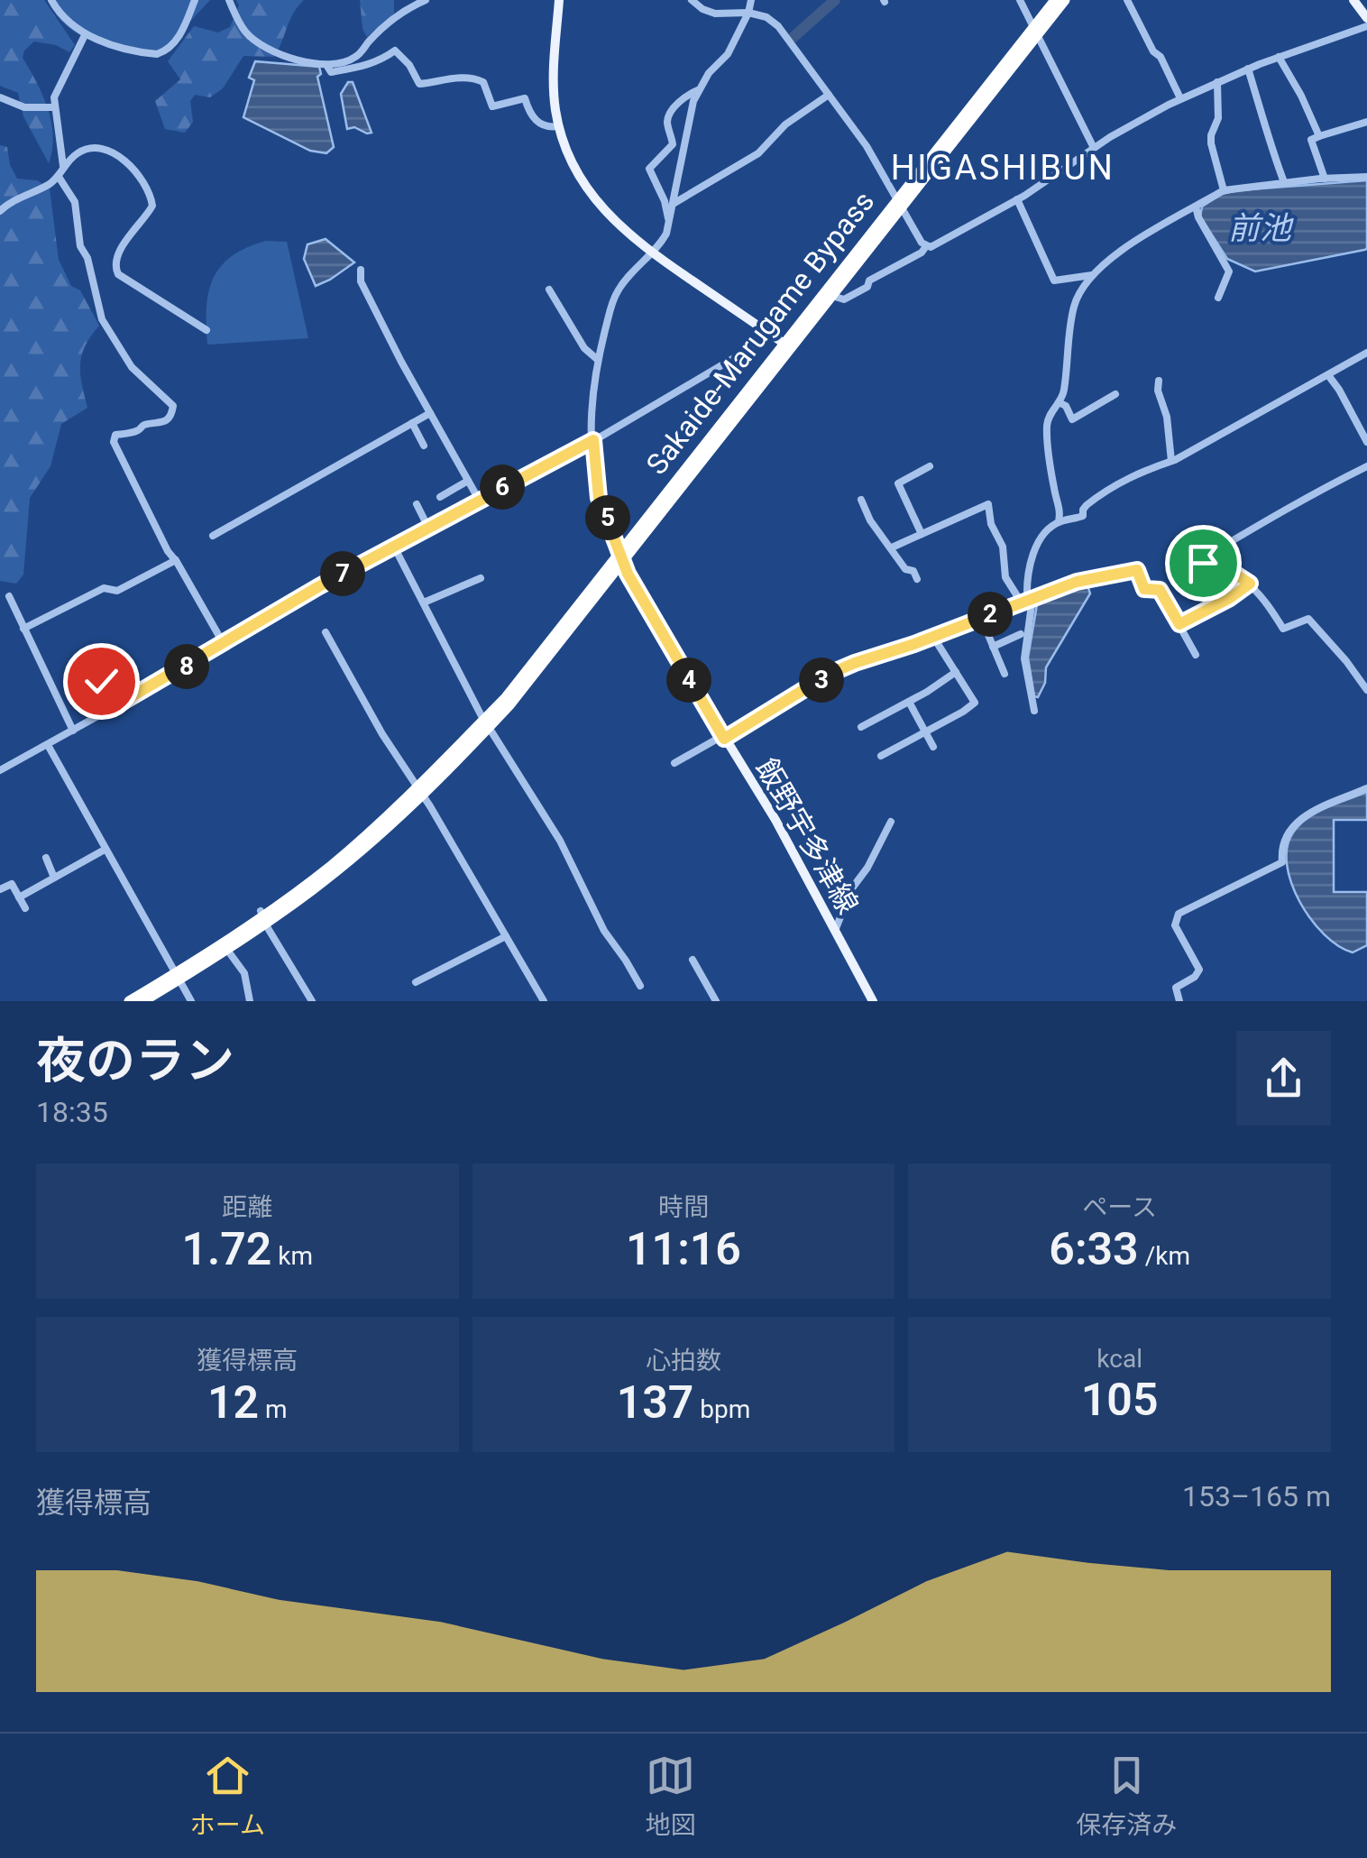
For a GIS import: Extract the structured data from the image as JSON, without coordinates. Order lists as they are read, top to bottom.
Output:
{
  "streets": {
    "highway": ["Sakaide-Marugame Bypass"],
    "main road": ["飯野宇多津線"]
  },
  "crossings": [
    ["Sakaide-Marugame Bypass", "飯野宇多津線"]
  ],
  "districts": ["HIGASHIBUN"],
  "water": ["前池"],
  "page": {
    "pins": [
      "6",
      "5",
      "7",
      "2",
      "8",
      "3",
      "4"
    ],
    "heading": ["夜のラン", "18:35"],
    "stats": [
      ["距離", "1.72 km"],
      ["時間", "11:16"],
      ["ペース", "6:33 /km"],
      ["獲得標高", "12 m"],
      ["心拍数", "137 bpm"],
      ["kcal", "105"]
    ],
    "chart": ["獲得標高", "153–165 m"],
    "tabs": ["ホーム", "地図", "保存済み"]
  }
}
